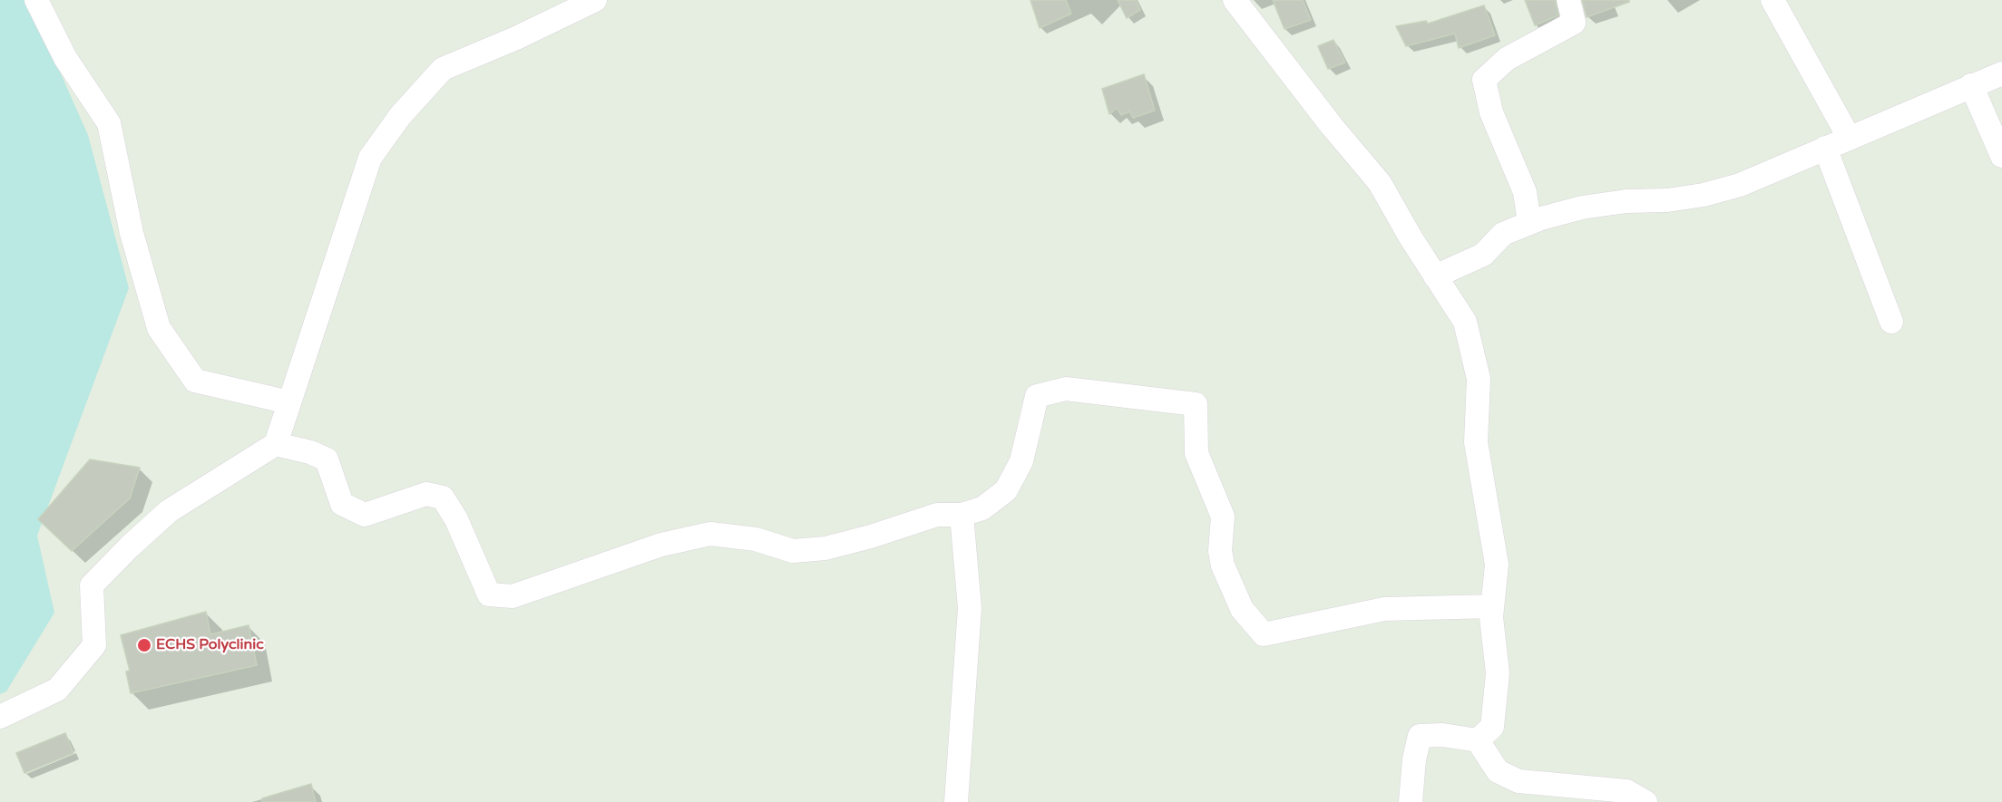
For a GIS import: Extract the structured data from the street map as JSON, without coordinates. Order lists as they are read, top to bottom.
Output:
{
  "places": ["ECHS Polyclinic"]
}
